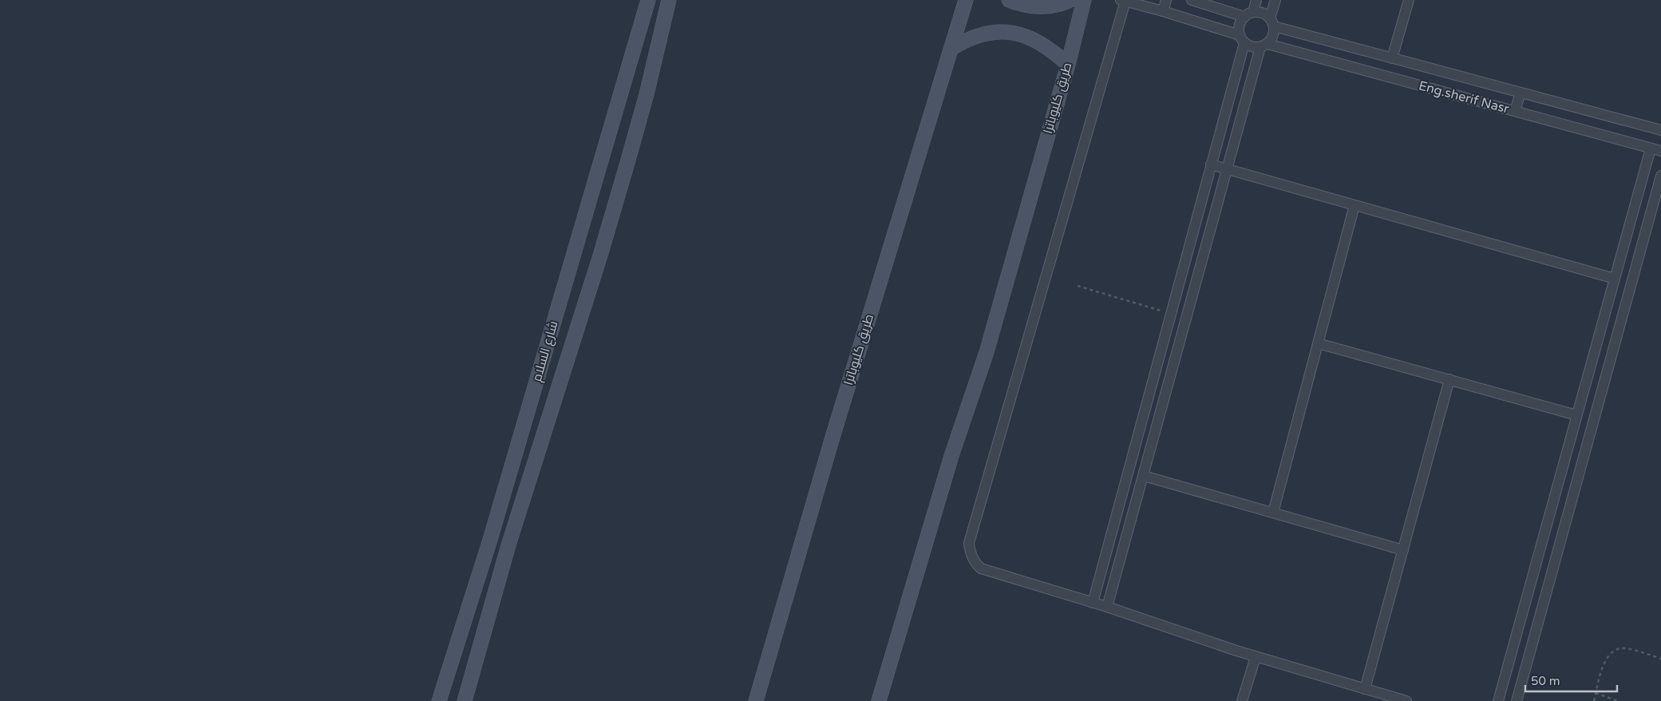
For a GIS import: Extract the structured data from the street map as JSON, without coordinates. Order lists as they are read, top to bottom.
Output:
{
  "streets": {
    "main road": ["طريق كليوباترا", "شارع السلام"],
    "street": ["Eng.sherif Nasr"]
  },
  "scale_bar": "50 m"
}
